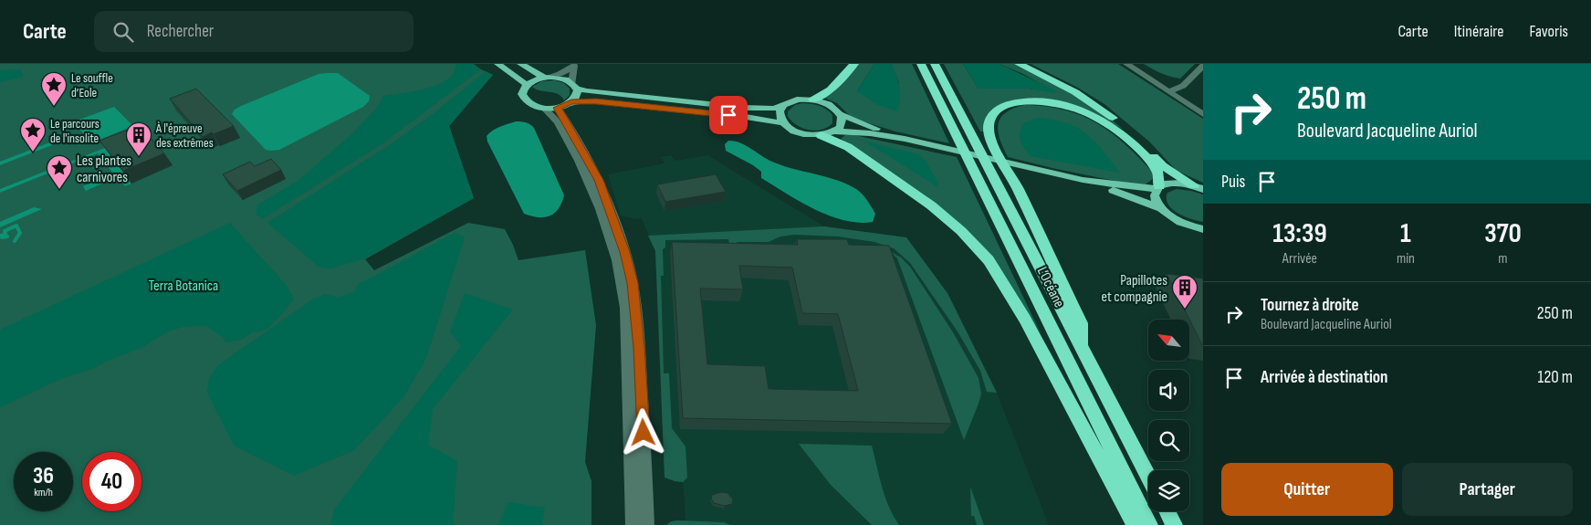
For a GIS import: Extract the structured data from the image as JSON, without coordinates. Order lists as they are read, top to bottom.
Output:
{
  "streets": {
    "highway": ["L’Océane"]
  },
  "parks": ["Terra Botanica"],
  "places": {
    "place": ["Le souffle d’Eole", "Le parcours de l'insolite", "Les plantes carnivores"],
    "building": ["À l'épreuve des extrêmes", "Papillotes et compagnie"]
  },
  "north": "top left",
  "page": {
    "header": "Carte",
    "search": "Rechercher",
    "nav": ["Carte", "Itinéraire", "Favoris"],
    "turn": ["250 m", "Boulevard Jacqueline Auriol"],
    "then": "Puis",
    "eta": [
      "13:39",
      "Arrivée",
      "1",
      "min",
      "370",
      "m"
    ],
    "list": [
      {
        "name": "Tournez à droite",
        "note": "Boulevard Jacqueline Auriol",
        "value": "250 m"
      },
      {
        "name": "Arrivée à destination",
        "value": "120 m"
      }
    ],
    "speed": "36 km/h",
    "limit": "40",
    "buttons": ["Quitter", "Partager"]
  }
}
